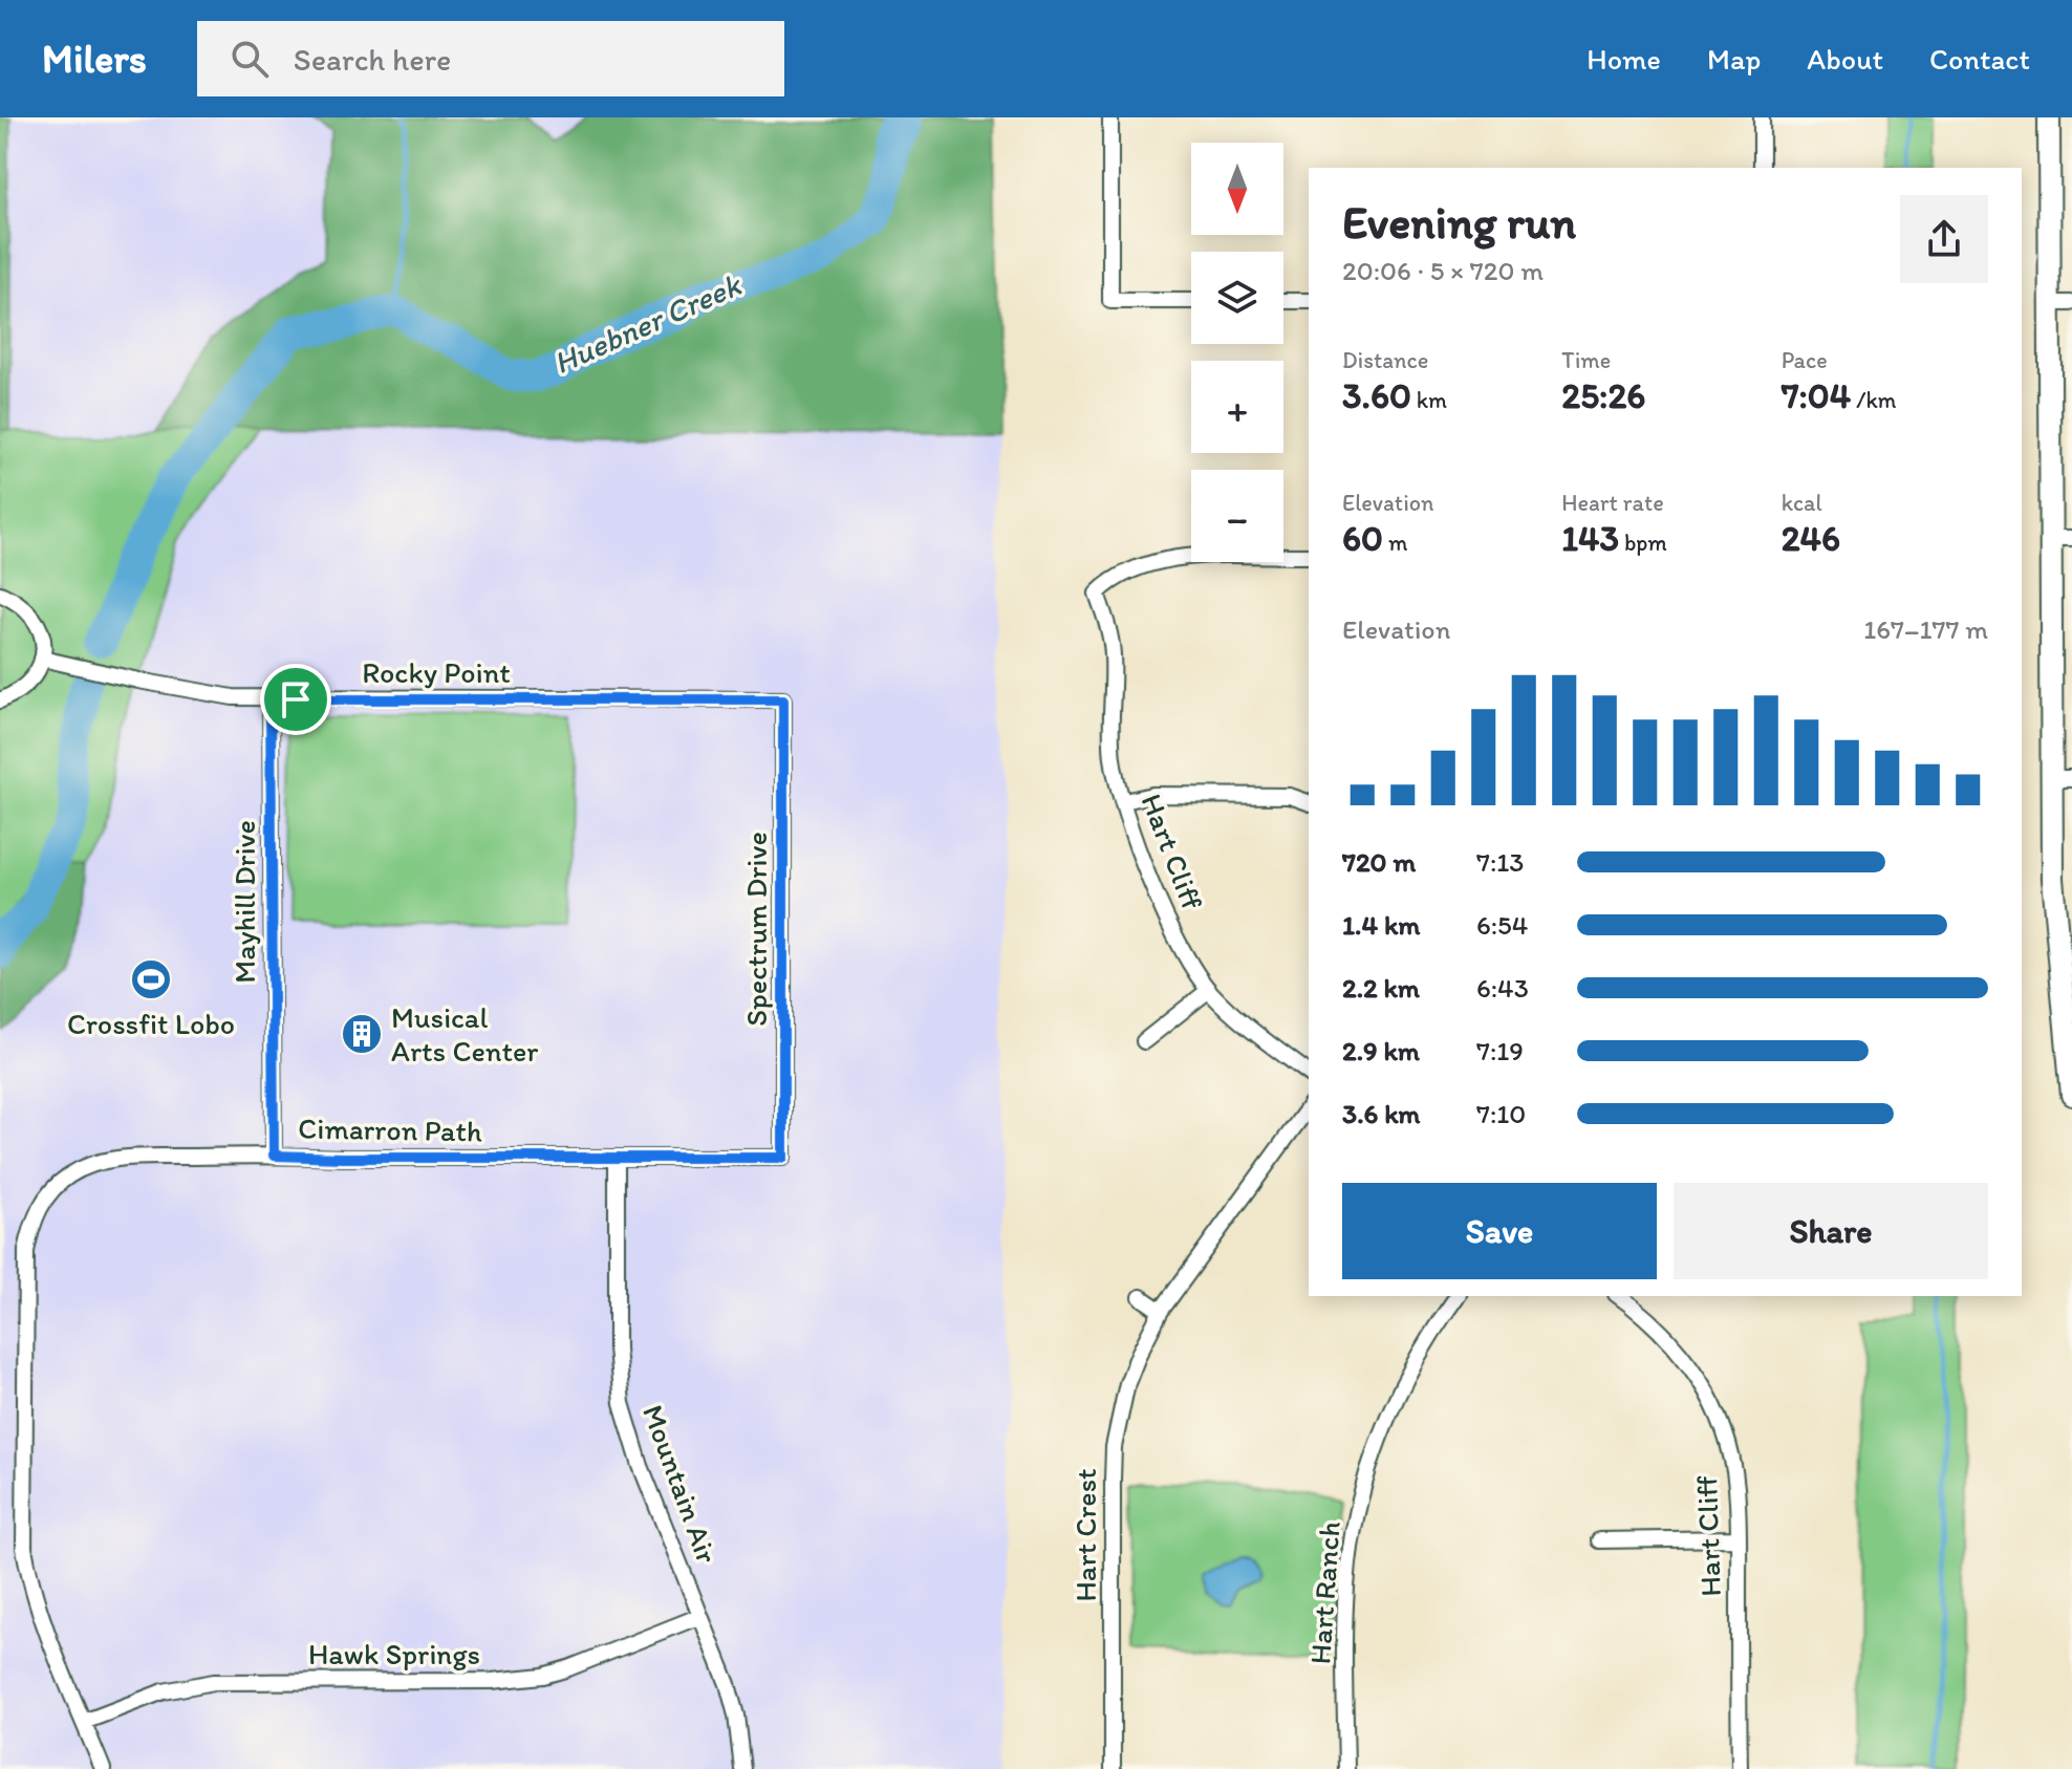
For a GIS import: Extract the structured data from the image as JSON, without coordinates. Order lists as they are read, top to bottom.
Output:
{
  "streets": {
    "street": [
      "Rocky Point",
      "Hart Cliff",
      "Mayhill Drive",
      "Spectrum Drive",
      "Cimarron Path",
      "Mountain Air",
      "Hart Crest",
      "Hart Ranch",
      "Hawk Springs"
    ]
  },
  "crossings": [
    ["Rocky Point", "Mayhill Drive"],
    ["Rocky Point", "Spectrum Drive"],
    ["Mayhill Drive", "Cimarron Path"],
    ["Spectrum Drive", "Cimarron Path"],
    ["Cimarron Path", "Mountain Air"],
    ["Cimarron Path", "Hawk Springs"],
    ["Mountain Air", "Hawk Springs"]
  ],
  "water": ["Huebner Creek"],
  "places": {
    "sports": ["Crossfit Lobo"],
    "building": ["Musical Arts Center"]
  },
  "north": "bottom",
  "page": {
    "header": "Milers",
    "search": "Search here",
    "nav": [
      "Home",
      "Map",
      "About",
      "Contact"
    ],
    "map_buttons": ["+", "−"],
    "heading": ["Evening run", "20:06 · 5 × 720 m"],
    "stats": [
      ["Distance", "3.60 km"],
      ["Time", "25:26"],
      ["Pace", "7:04 /km"],
      ["Elevation", "60 m"],
      ["Heart rate", "143 bpm"],
      ["kcal", "246"]
    ],
    "chart": ["Elevation", "167–177 m"],
    "list": [
      {
        "name": "720 m",
        "note": "7:13"
      },
      {
        "name": "1.4 km",
        "note": "6:54"
      },
      {
        "name": "2.2 km",
        "note": "6:43"
      },
      {
        "name": "2.9 km",
        "note": "7:19"
      },
      {
        "name": "3.6 km",
        "note": "7:10"
      }
    ],
    "buttons": ["Save", "Share"]
  }
}
